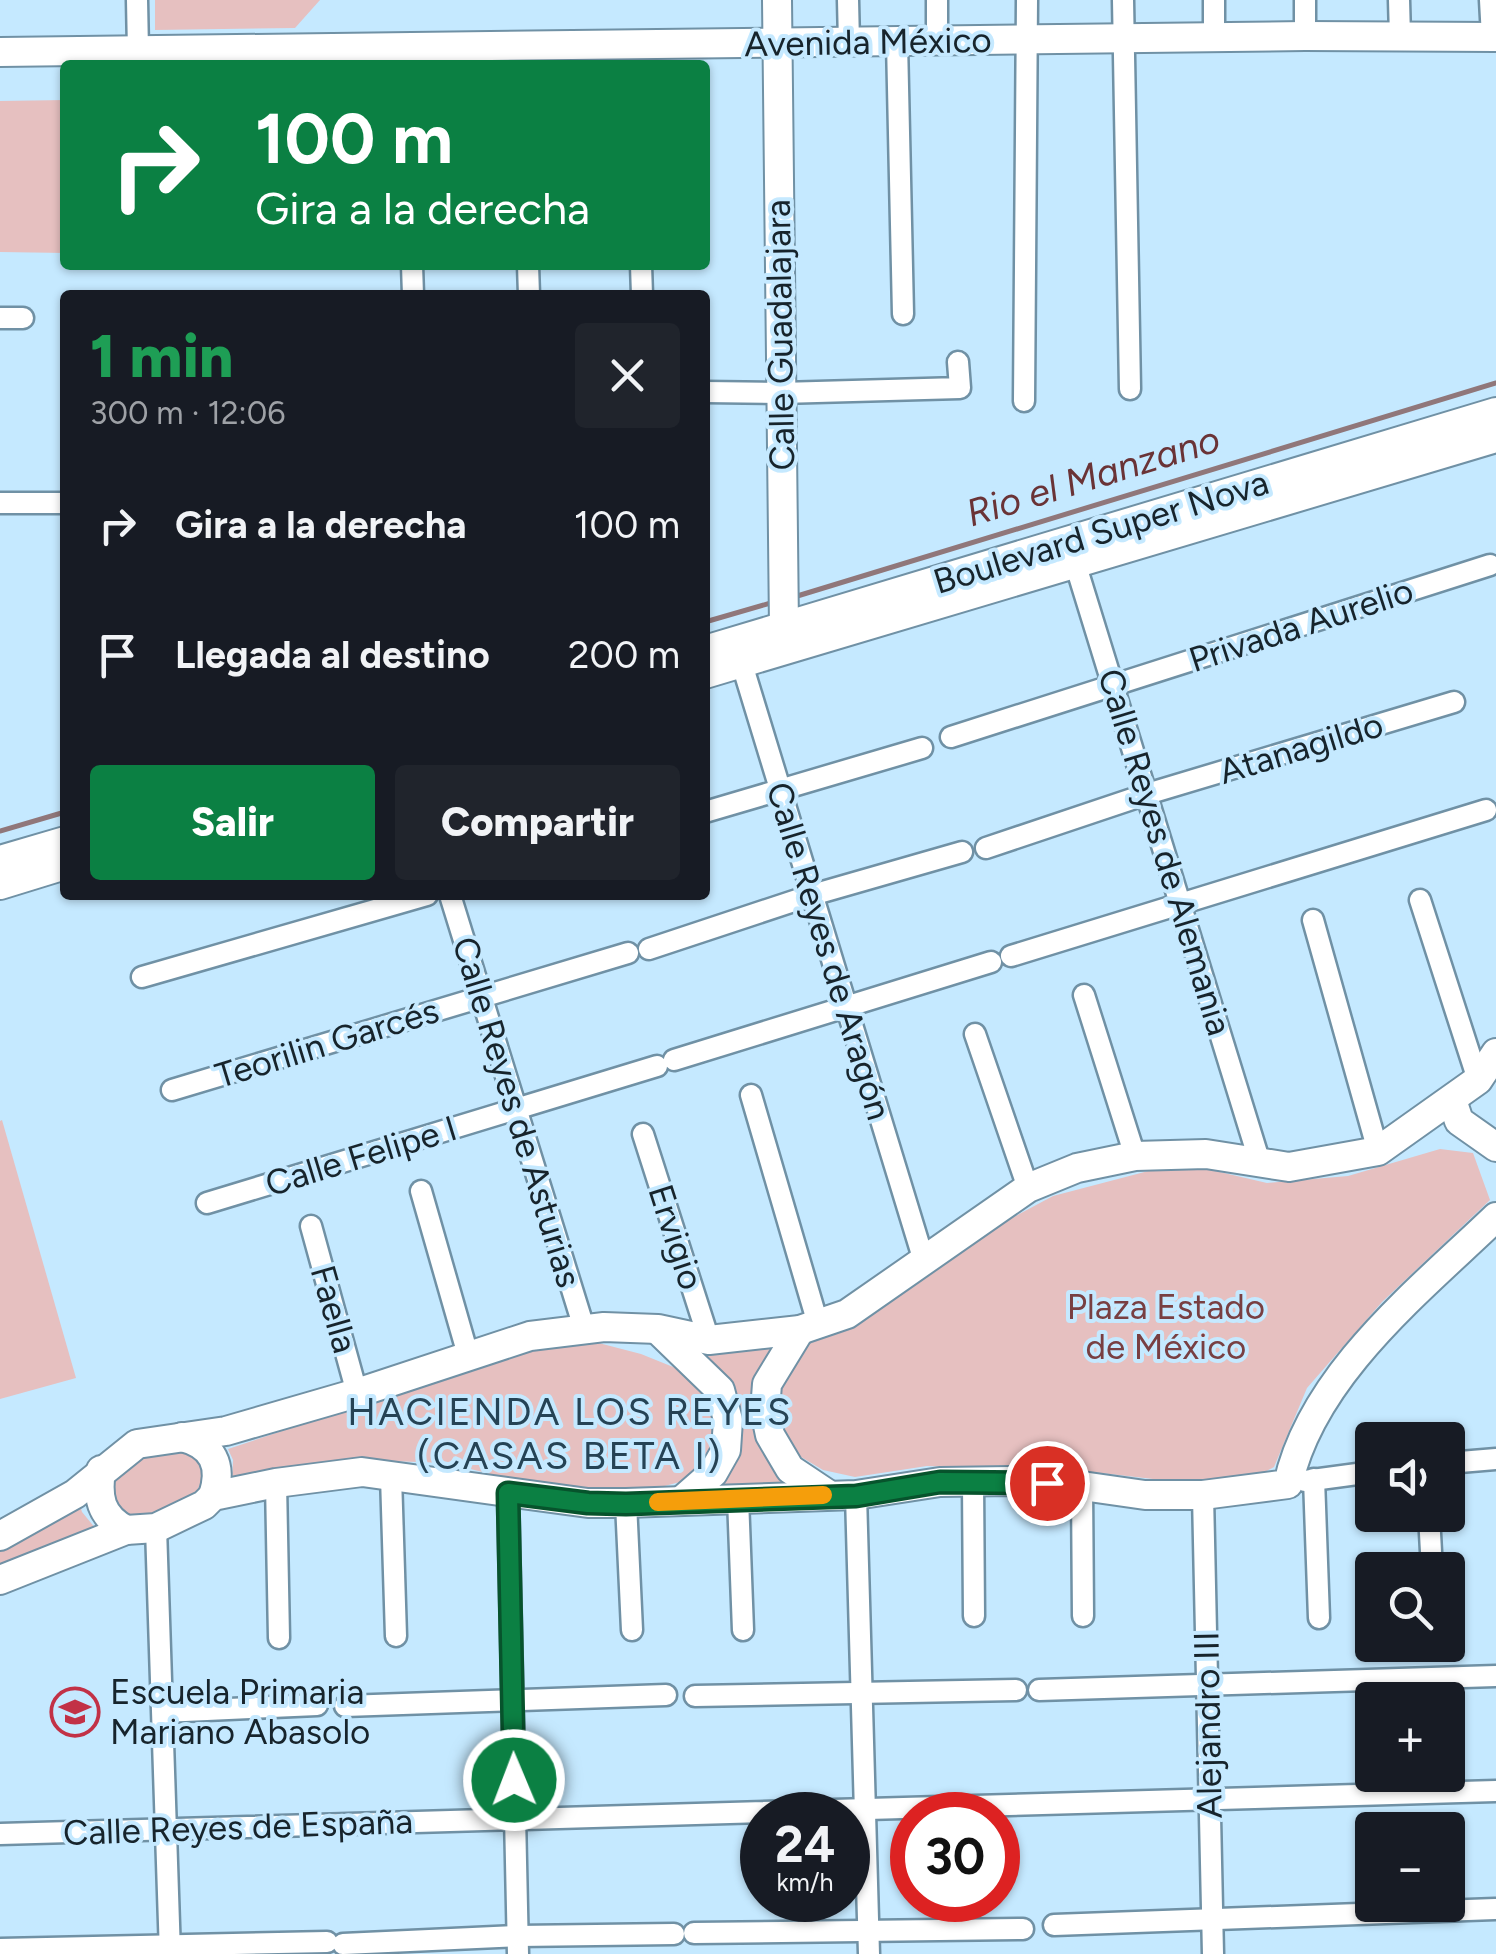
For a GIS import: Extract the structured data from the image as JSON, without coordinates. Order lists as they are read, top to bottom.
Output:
{
  "streets": {
    "street": [
      "Avenida México",
      "Calle Guadalajara",
      "Boulevard Super Nova",
      "Privada Aurelio",
      "Atanagildo",
      "Calle Reyes de Alemania",
      "Calle Reyes de Aragón",
      "Teorilin Garcés",
      "Calle Reyes de Asturias",
      "Calle Felipe I",
      "Ervigio",
      "Faella",
      "Alejandro III",
      "Calle Reyes de España"
    ]
  },
  "crossings": [
    ["Avenida México", "Calle Guadalajara"],
    ["Calle Guadalajara", "Boulevard Super Nova"],
    ["Boulevard Super Nova", "Calle Reyes de Alemania"],
    ["Boulevard Super Nova", "Calle Reyes de Aragón"],
    ["Privada Aurelio", "Calle Reyes de Alemania"],
    ["Atanagildo", "Calle Reyes de Alemania"],
    ["Calle Reyes de Alemania", "Calle Felipe I"],
    ["Calle Reyes de Aragón", "Teorilin Garcés"],
    ["Calle Reyes de Aragón", "Calle Felipe I"],
    ["Teorilin Garcés", "Calle Reyes de Asturias"],
    ["Calle Reyes de Asturias", "Calle Felipe I"],
    ["Alejandro III", "Calle Reyes de España"]
  ],
  "districts": ["HACIENDA LOS REYES (CASAS BETA I)"],
  "water": ["Rio el Manzano"],
  "parks": ["Plaza Estado de México"],
  "places": {
    "school or university": ["Escuela Primaria Mariano Abasolo"]
  },
  "page": {
    "turn": ["100 m", "Gira a la derecha"],
    "heading": ["1 min", "300 m · 12:06"],
    "list": [
      {
        "name": "Gira a la derecha",
        "value": "100 m"
      },
      {
        "name": "Llegada al destino",
        "value": "200 m"
      }
    ],
    "buttons": ["Salir", "Compartir"],
    "map_buttons": ["+", "−"],
    "speed": "24 km/h",
    "limit": "30"
  }
}
